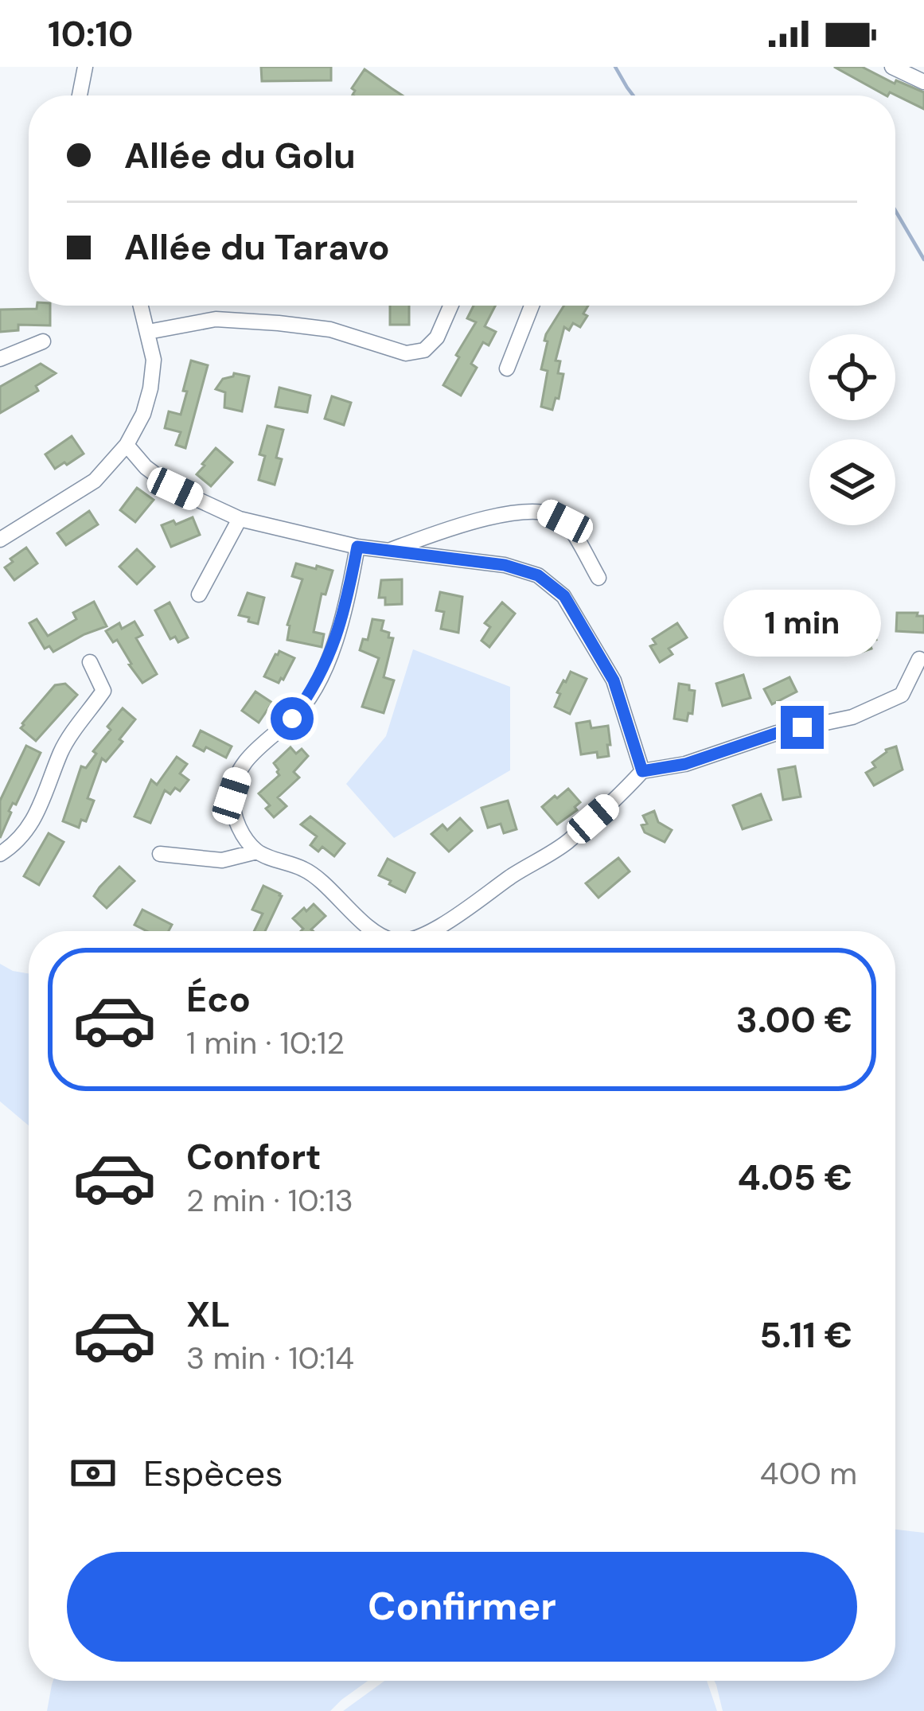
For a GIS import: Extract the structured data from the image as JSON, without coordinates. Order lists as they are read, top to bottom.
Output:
{
  "page": {
    "status": "10:10",
    "banner": ["Allée du Golu", "Allée du Taravo"],
    "bubble": "1 min",
    "list": [
      {
        "name": "Éco",
        "note": "1 min · 10:12",
        "value": "3.00 €"
      },
      {
        "name": "Confort",
        "note": "2 min · 10:13",
        "value": "4.05 €"
      },
      {
        "name": "XL",
        "note": "3 min · 10:14",
        "value": "5.11 €"
      }
    ],
    "pay": ["Espèces", "400 m"],
    "buttons": "Confirmer"
  }
}
